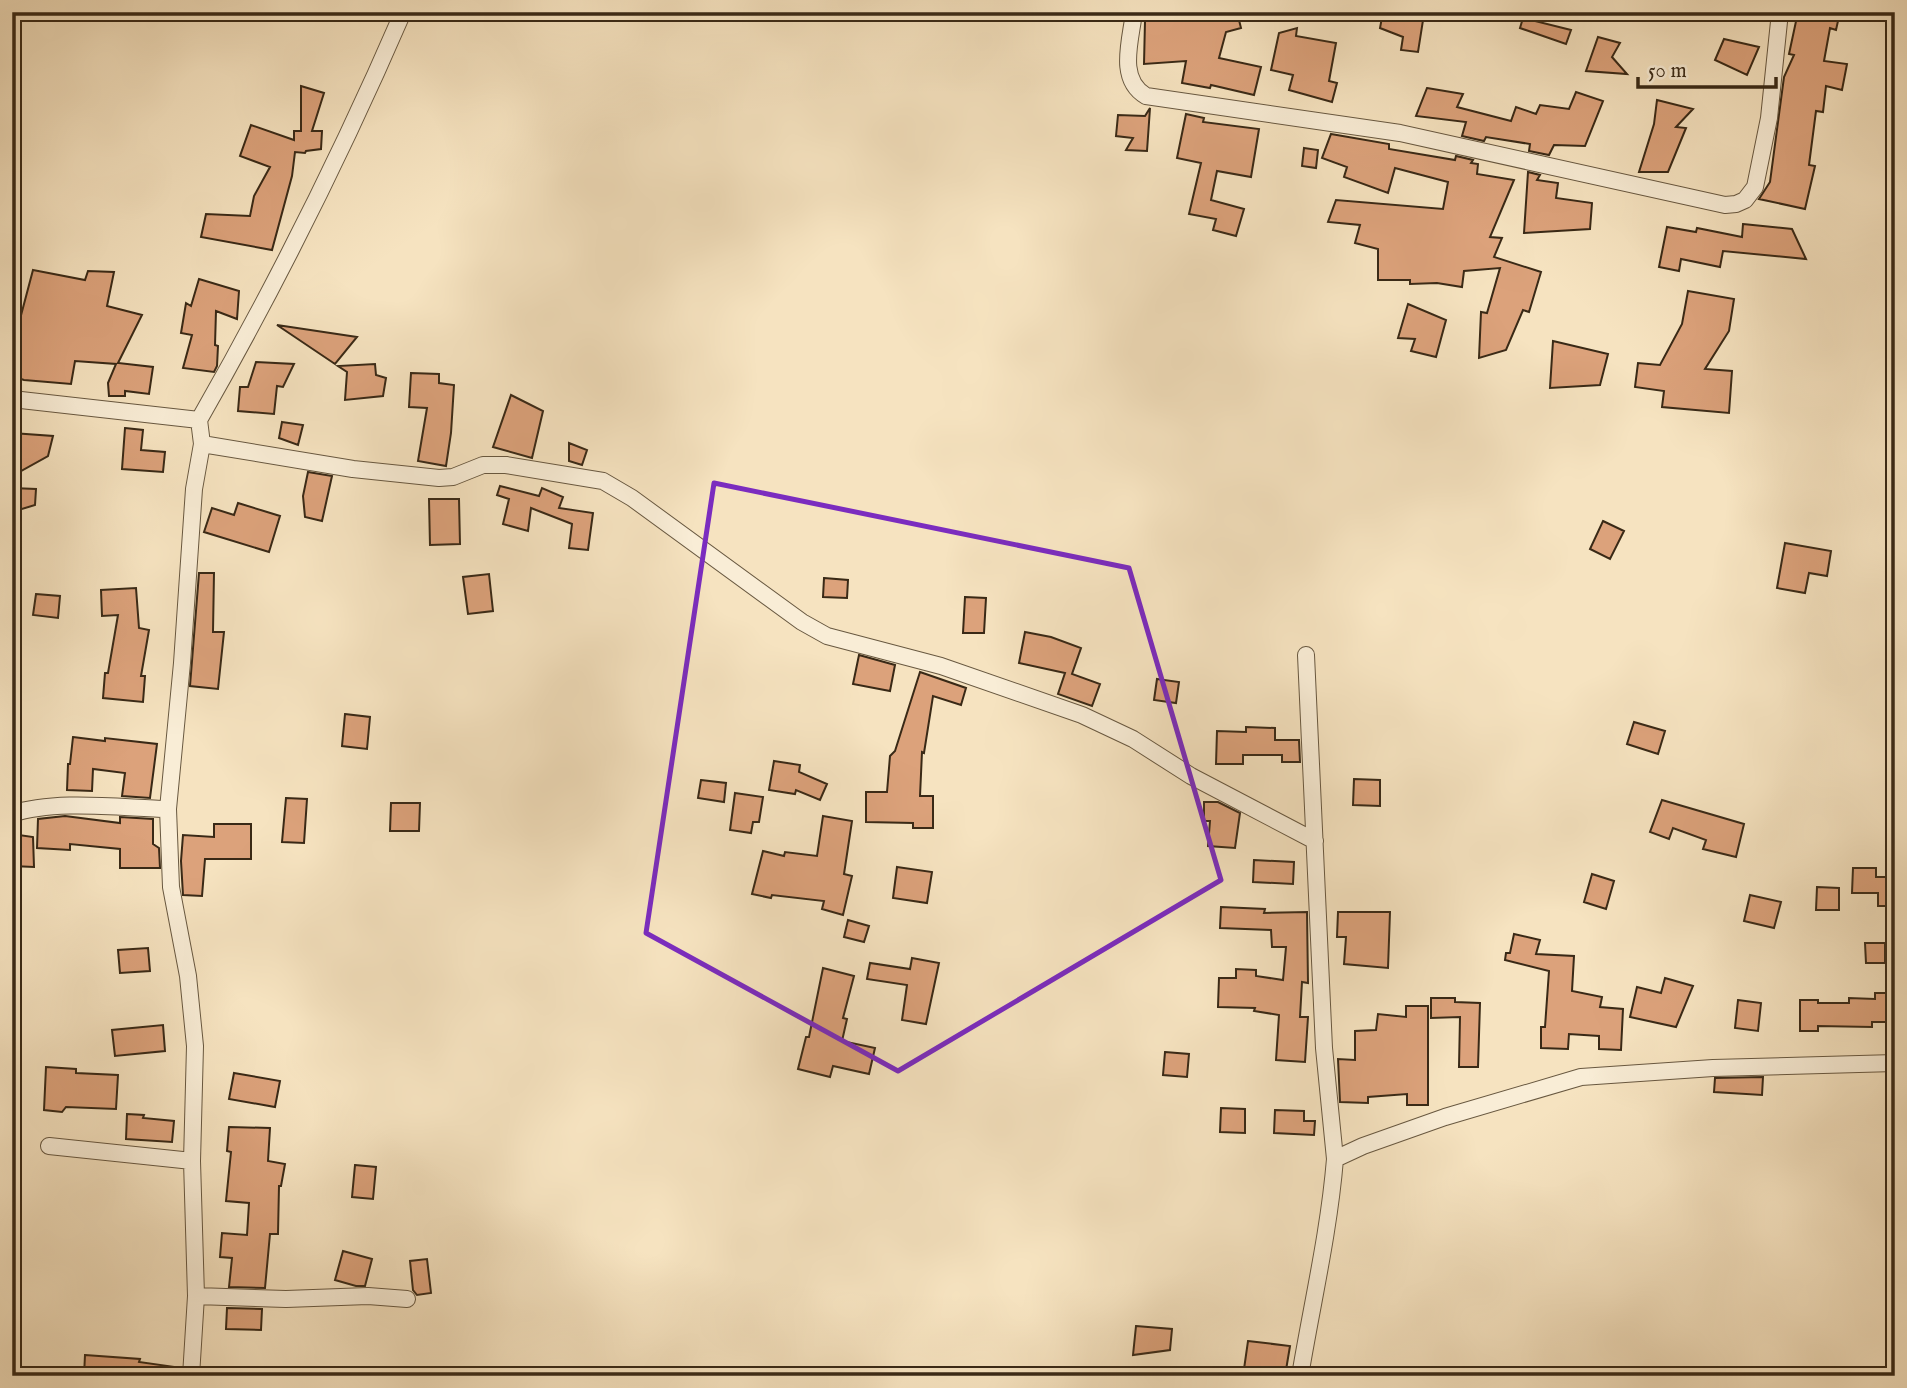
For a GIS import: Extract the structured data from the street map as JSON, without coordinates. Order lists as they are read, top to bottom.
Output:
{
  "scale_bar": "50 m"
}
